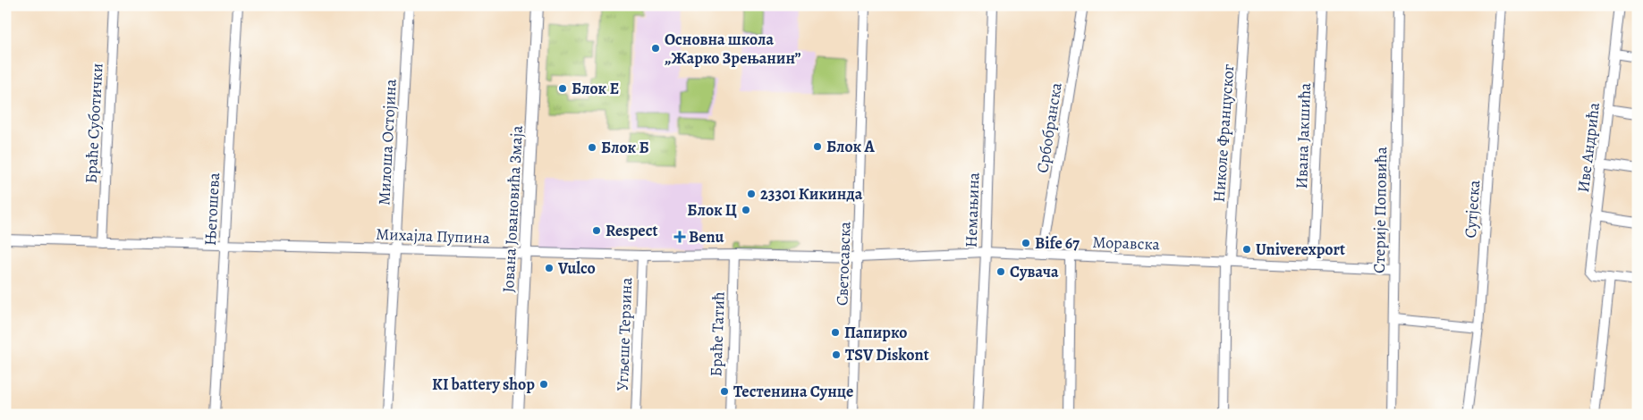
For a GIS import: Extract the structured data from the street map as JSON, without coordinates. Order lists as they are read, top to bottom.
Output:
{
  "streets": {
    "main road": ["Јована Јовановића Змаја"],
    "street": [
      "Браће Суботички",
      "Србобранска",
      "Николе Француског",
      "Ивана Јакшића",
      "Милоша Остојина",
      "Иве Андрића",
      "Његошева",
      "Сутјеска",
      "Немањина",
      "Стерије Поповића",
      "Михајла Пупина",
      "Моравска",
      "Светосавска",
      "Угљеше Терзина",
      "Браће Татић"
    ]
  },
  "crossings": [
    ["Браће Суботички", "Михајла Пупина"],
    ["Србобранска", "Моравска"],
    ["Николе Француског", "Моравска"],
    ["Ивана Јакшића", "Моравска"],
    ["Милоша Остојина", "Михајла Пупина"],
    ["Његошева", "Михајла Пупина"],
    ["Јована Јовановића Змаја", "Михајла Пупина"],
    ["Немањина", "Моравска"],
    ["Стерије Поповића", "Моравска"],
    ["Михајла Пупина", "Моравска"],
    ["Михајла Пупина", "Светосавска"],
    ["Михајла Пупина", "Угљеше Терзина"],
    ["Михајла Пупина", "Браће Татић"],
    ["Моравска", "Светосавска"]
  ],
  "places": {
    "other": [
      "Основна школа „Жарко Зрењанин”",
      "Блок Е",
      "Блок А",
      "Блок Б",
      "23301 Кикинда",
      "Блок Ц",
      "Respect",
      "Bife 67",
      "Univerexport",
      "Vulco",
      "Сувача",
      "Папирко",
      "TSV Diskont",
      "KI battery shop",
      "Тестенина Сунце"
    ],
    "health": ["Benu"]
  }
}
